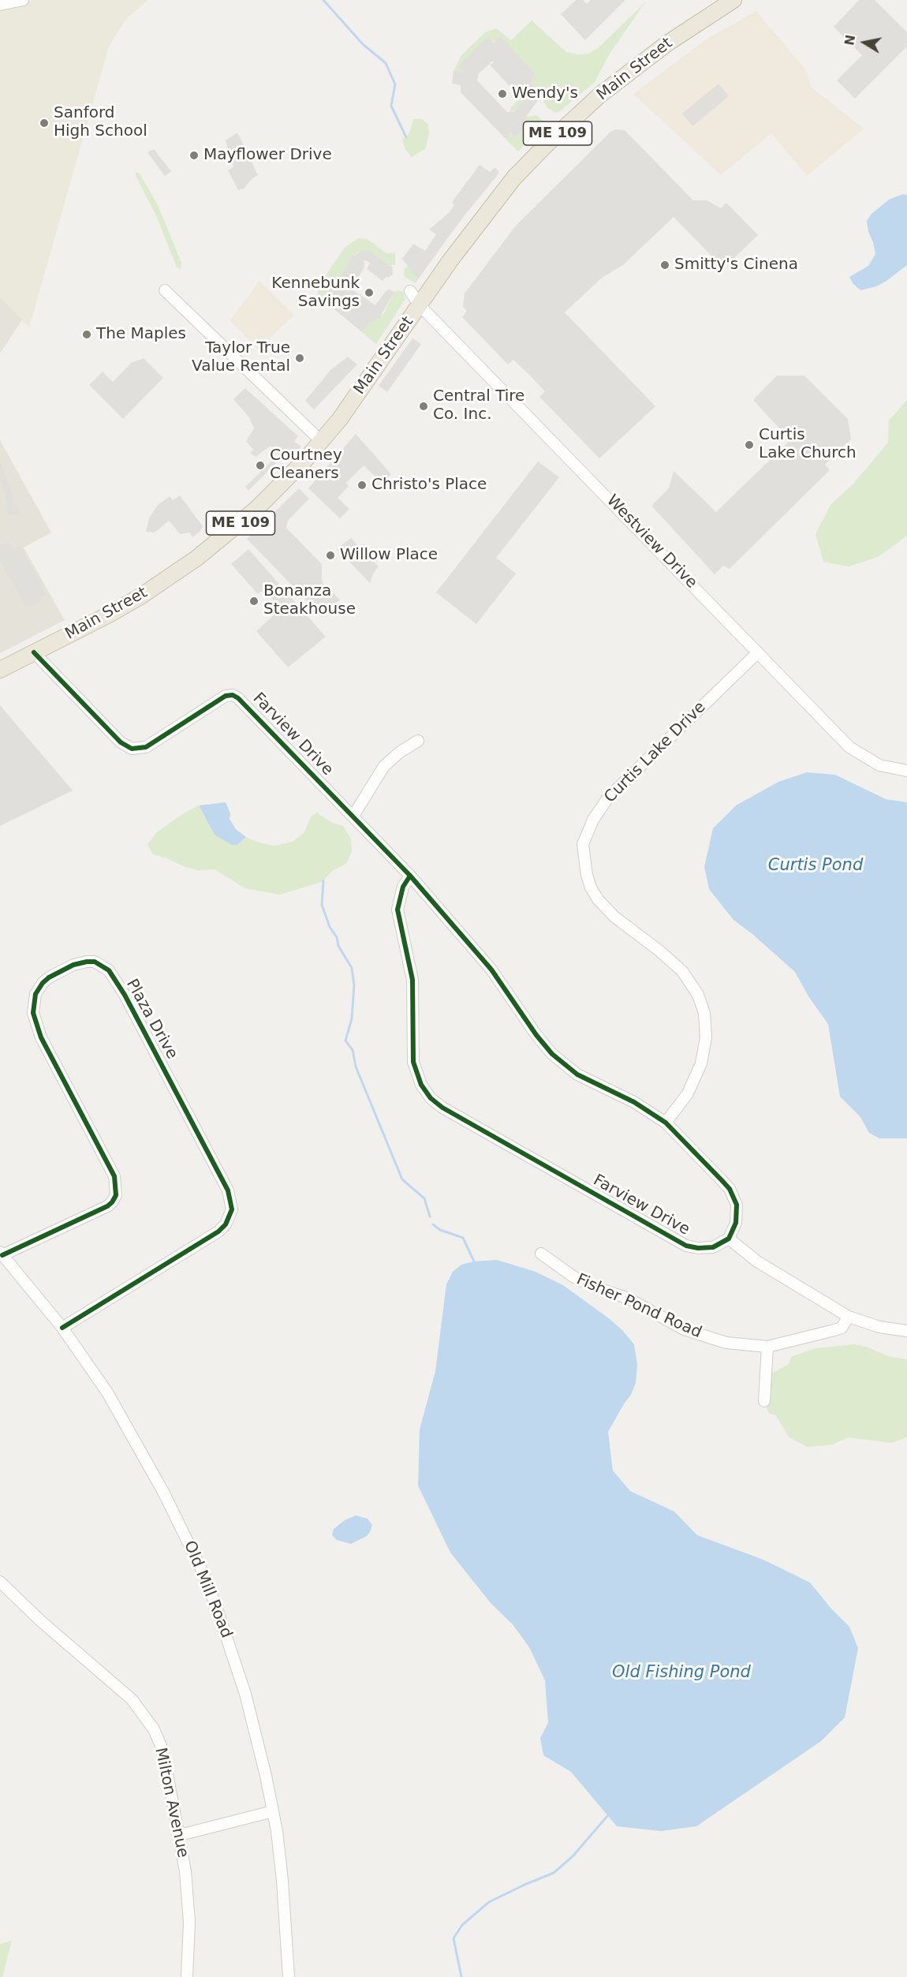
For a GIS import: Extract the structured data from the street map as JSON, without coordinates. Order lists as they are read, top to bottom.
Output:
{
  "streets": {
    "highway": ["Main Street", "ME 109"],
    "street": [
      "Westview Drive",
      "Farview Drive",
      "Curtis Lake Drive",
      "Plaza Drive",
      "Fisher Pond Road",
      "Old Mill Road",
      "Milton Avenue"
    ]
  },
  "crossings": [
    ["Main Street", "Westview Drive"],
    ["Main Street", "Farview Drive"],
    ["Westview Drive", "Curtis Lake Drive"],
    ["Farview Drive", "Curtis Lake Drive"],
    ["Plaza Drive", "Old Mill Road"]
  ],
  "water": ["Curtis Pond", "Old Fishing Pond"],
  "places": [
    "Wendy's",
    "Sanford High School",
    "Mayflower Drive",
    "Smitty's Cinena",
    "Kennebunk Savings",
    "The Maples",
    "Taylor True Value Rental",
    "Central Tire Co. Inc.",
    "Curtis Lake Church",
    "Courtney Cleaners",
    "Christo's Place",
    "Willow Place",
    "Bonanza Steakhouse"
  ],
  "north": "left"
}
